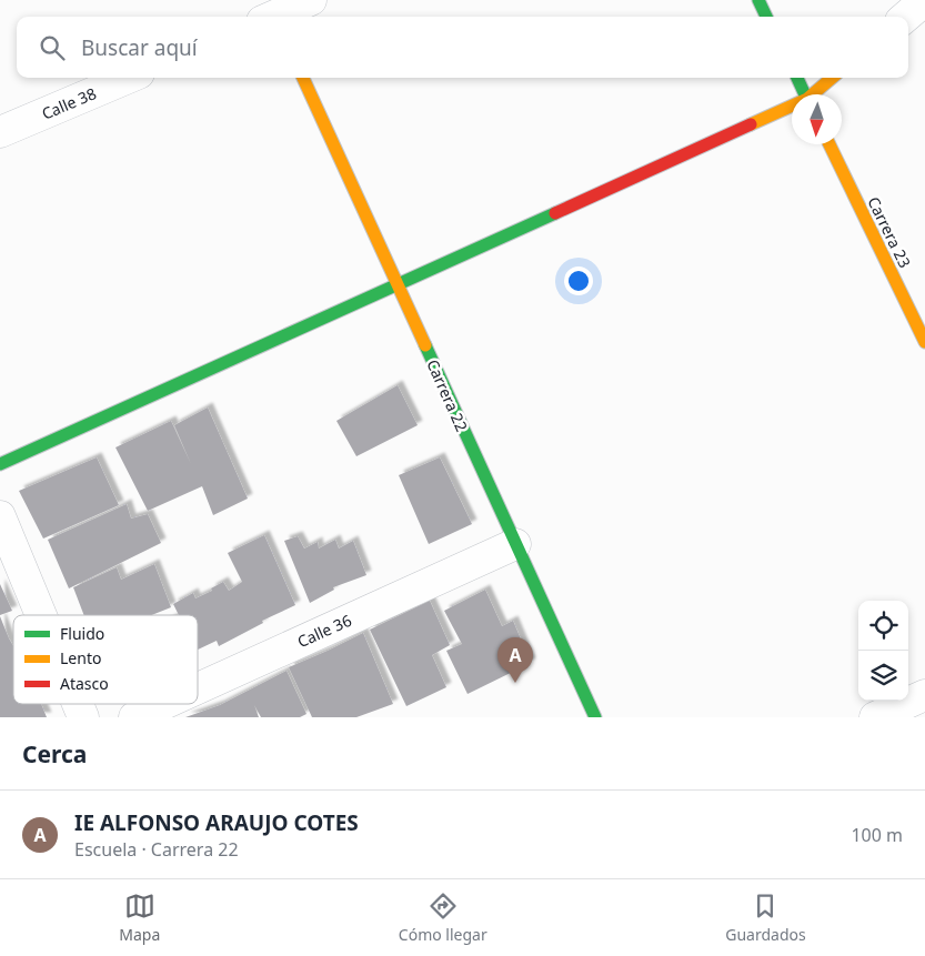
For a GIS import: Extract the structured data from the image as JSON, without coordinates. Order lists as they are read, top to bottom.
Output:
{
  "streets": {
    "street": [
      "Calle 38",
      "Carrera 23",
      "Carrera 22",
      "Calle 36"
    ]
  },
  "crossings": [
    ["Carrera 22", "Calle 36"]
  ],
  "legend": ["Fluido", "Lento", "Atasco"],
  "north": "bottom",
  "page": {
    "search": "Buscar aquí",
    "pins": "A",
    "heading": "Cerca",
    "list": [
      {
        "mark": "A",
        "name": "IE ALFONSO ARAUJO COTES",
        "note": "Escuela · Carrera 22",
        "value": "100 m"
      }
    ],
    "nav": ["Mapa", "Cómo llegar", "Guardados"]
  }
}
